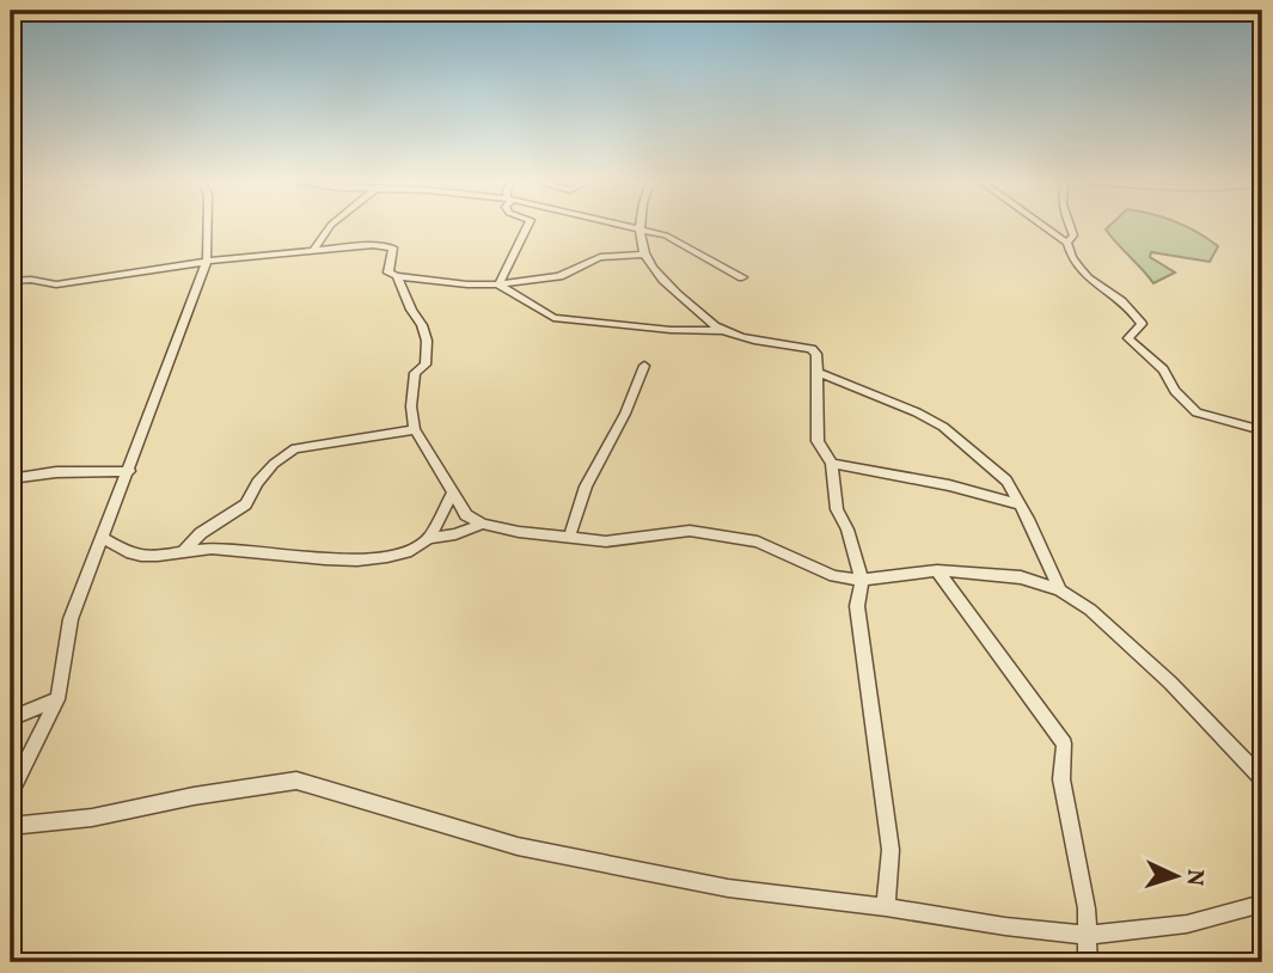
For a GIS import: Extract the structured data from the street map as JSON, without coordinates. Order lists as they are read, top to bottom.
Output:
{
  "north": "right"
}
